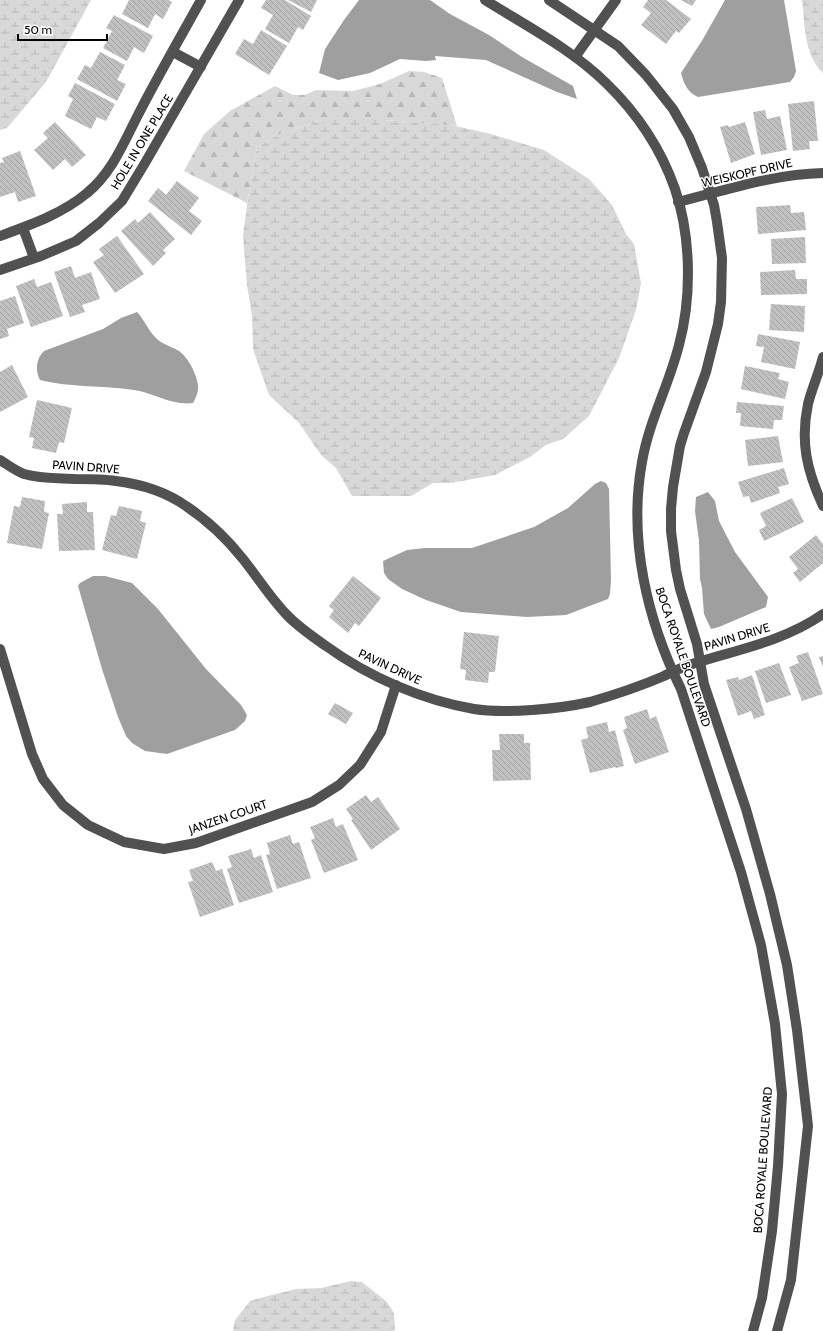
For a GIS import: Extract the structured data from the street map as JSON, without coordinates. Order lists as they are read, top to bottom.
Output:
{
  "streets": {
    "street": [
      "HOLE IN ONE PLACE",
      "WEISKOPF DRIVE",
      "PAVIN DRIVE",
      "BOCA ROYALE BOULEVARD",
      "JANZEN COURT"
    ]
  },
  "crossings": [
    ["WEISKOPF DRIVE", "BOCA ROYALE BOULEVARD"],
    ["PAVIN DRIVE", "BOCA ROYALE BOULEVARD"],
    ["PAVIN DRIVE", "JANZEN COURT"]
  ],
  "scale_bar": "50 m"
}
